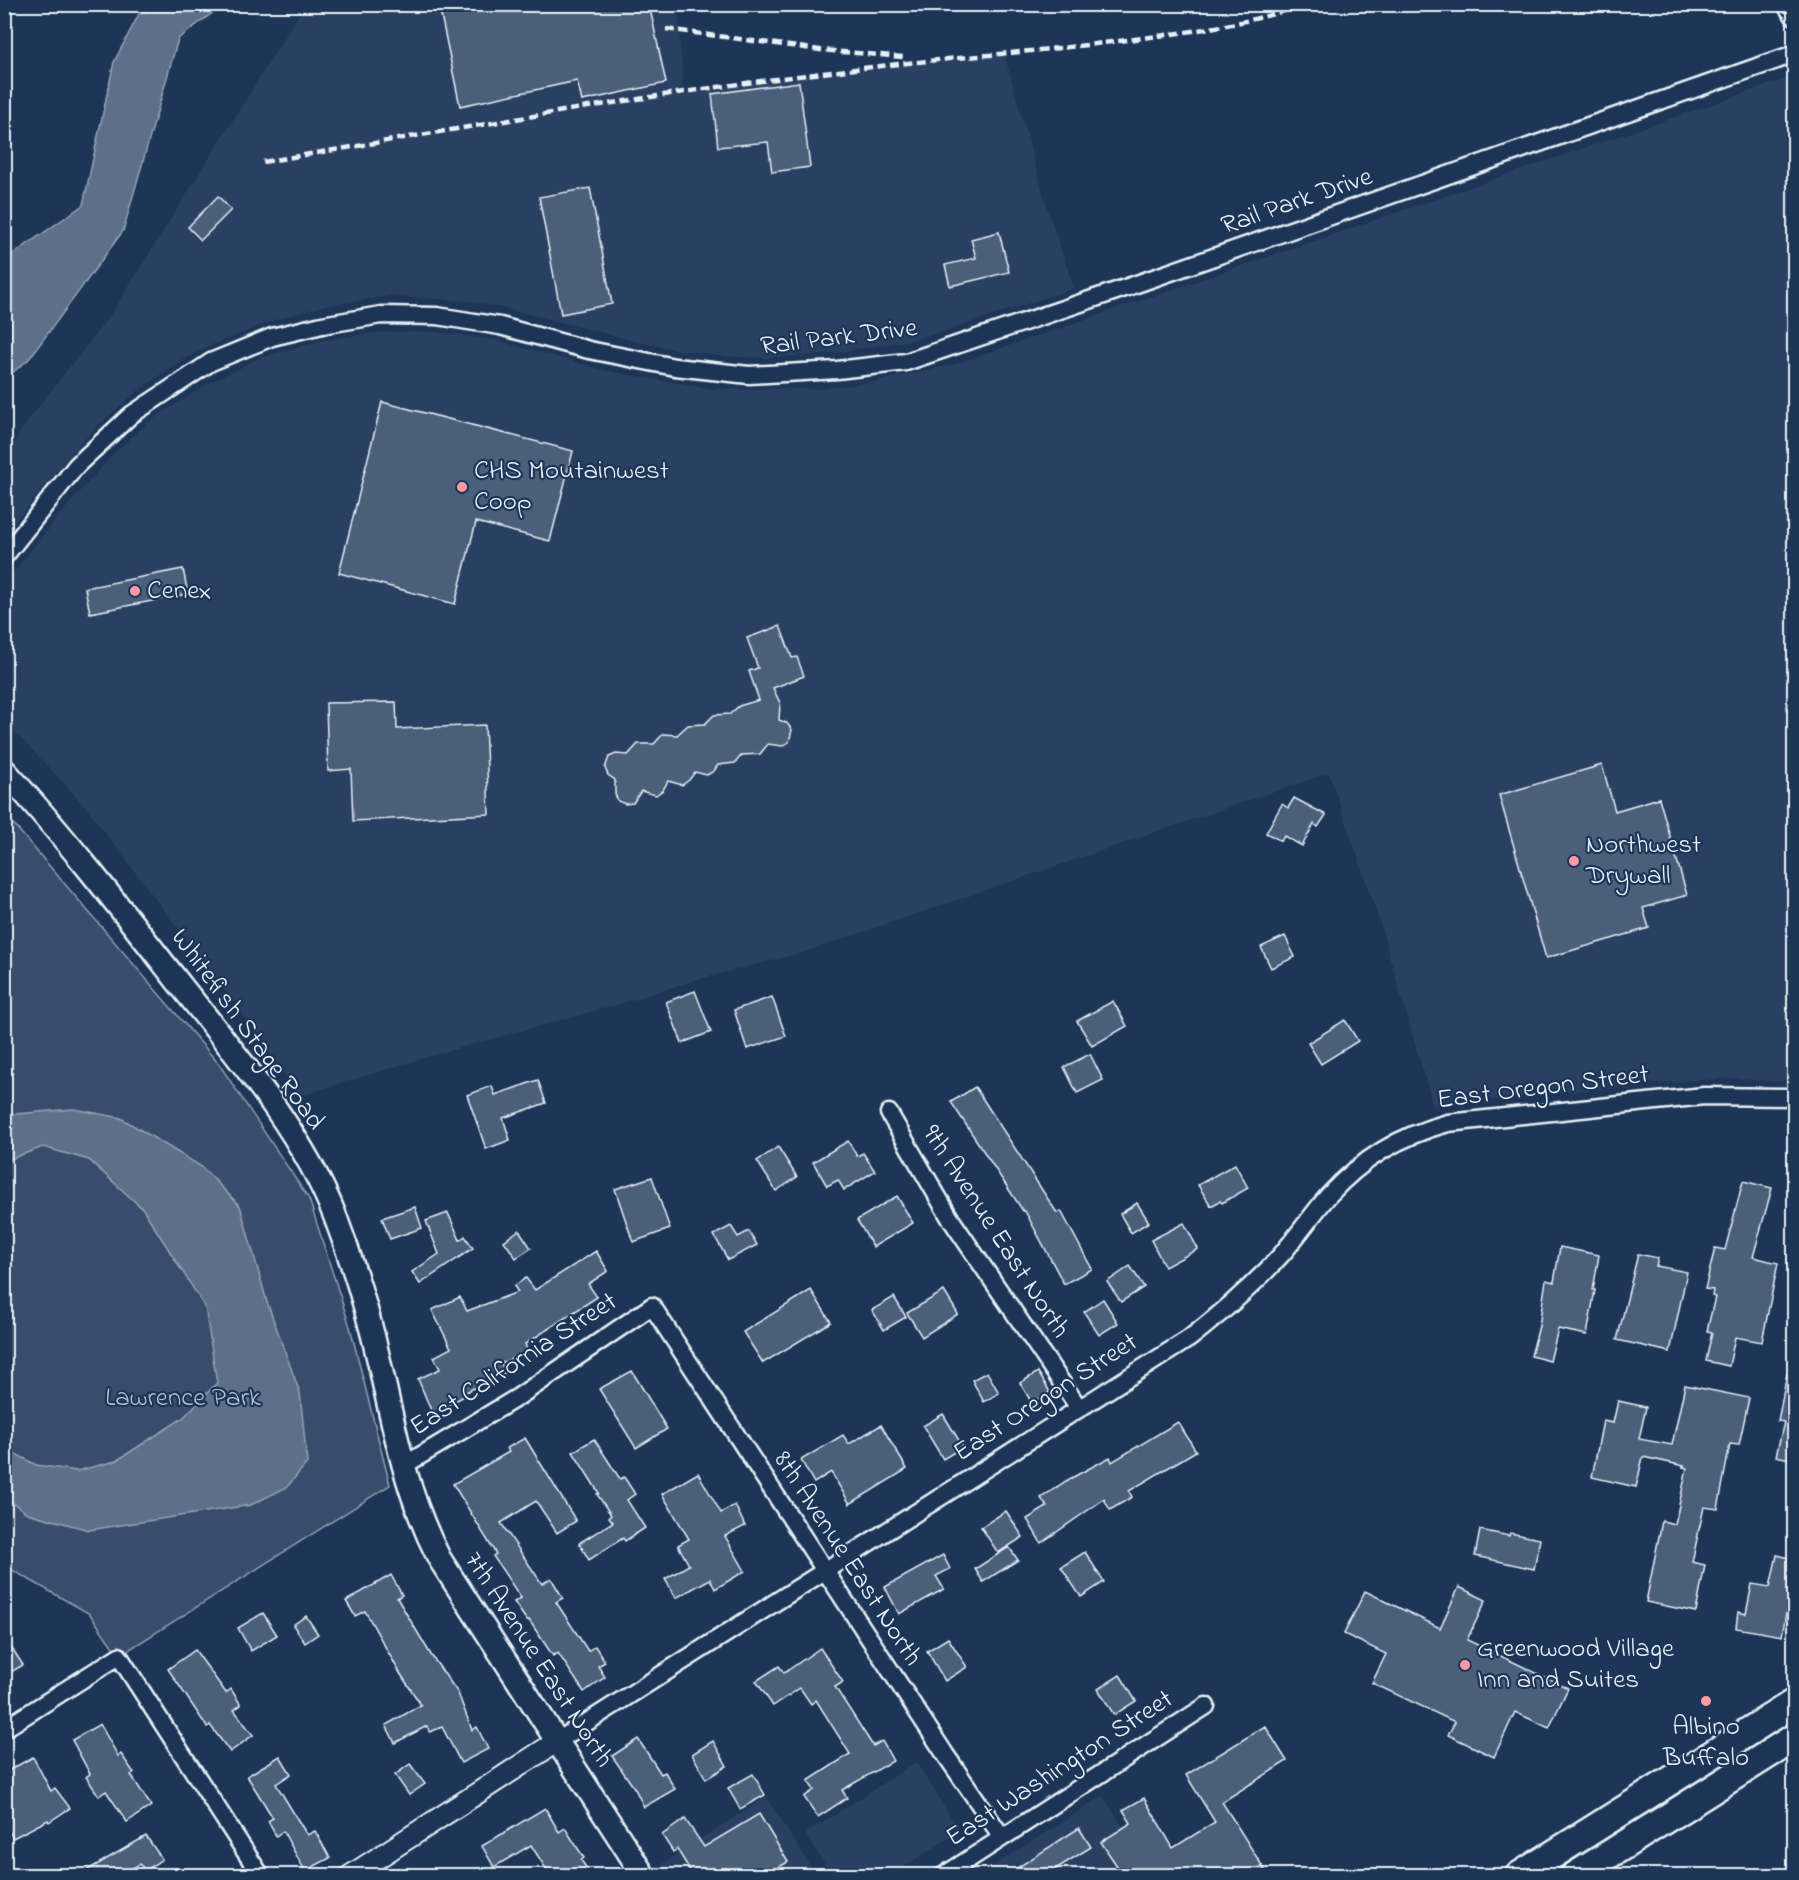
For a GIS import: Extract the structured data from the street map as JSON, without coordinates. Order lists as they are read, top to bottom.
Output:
{
  "streets": {
    "main road": ["Whitefish Stage Road", "7th Avenue East North"],
    "street": [
      "Rail Park Drive",
      "East Oregon Street",
      "9th Avenue East North",
      "East California Street",
      "8th Avenue East North",
      "East Washington Street"
    ]
  },
  "crossings": [
    ["Whitefish Stage Road", "East California Street"],
    ["Whitefish Stage Road", "7th Avenue East North"],
    ["East Oregon Street", "9th Avenue East North"],
    ["East Oregon Street", "8th Avenue East North"],
    ["East Oregon Street", "7th Avenue East North"],
    ["East California Street", "8th Avenue East North"],
    ["East California Street", "7th Avenue East North"],
    ["8th Avenue East North", "East Washington Street"]
  ],
  "parks": ["Lawrence Park"],
  "places": [
    "CHS Moutainwest Coop",
    "Cenex",
    "Northwest Drywall",
    "Greenwood Village Inn and Suites",
    "Albino Buffalo"
  ]
}
